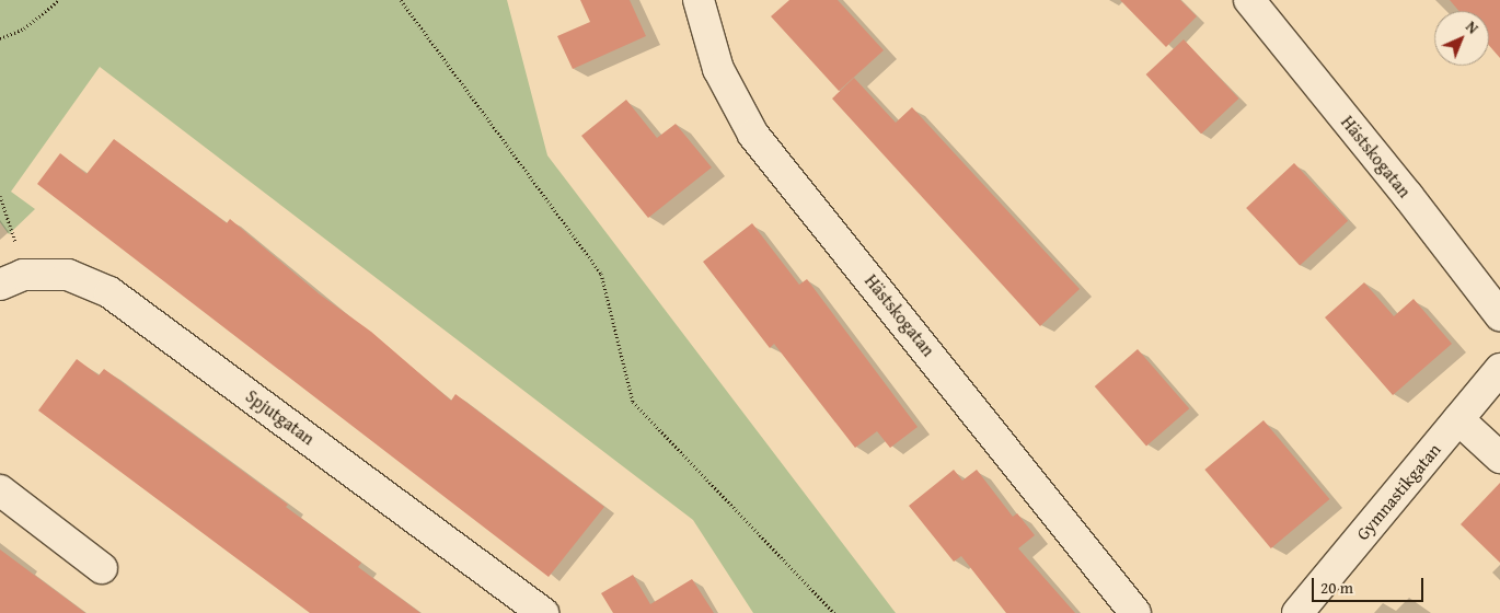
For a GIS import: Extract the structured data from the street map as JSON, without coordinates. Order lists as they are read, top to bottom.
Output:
{
  "streets": {
    "street": ["Hästskogatan", "Spjutgatan", "Gymnastikgatan"]
  },
  "scale_bar": "20 m",
  "north": "top right"
}
